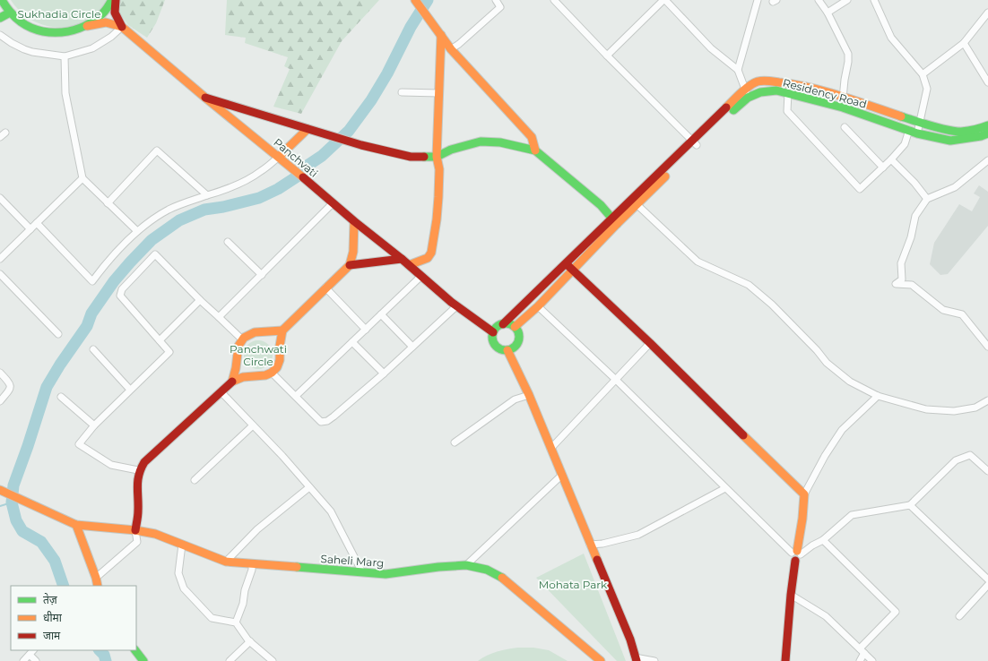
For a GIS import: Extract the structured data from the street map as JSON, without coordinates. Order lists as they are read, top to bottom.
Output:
{
  "streets": {
    "main road": ["Residency Road", "Panchvati", "Saheli Marg"]
  },
  "parks": ["Sukhadia Circle", "Panchwati Circle", "Mohata Park"],
  "legend": ["तेज़", "धीमा", "जाम"]
}
